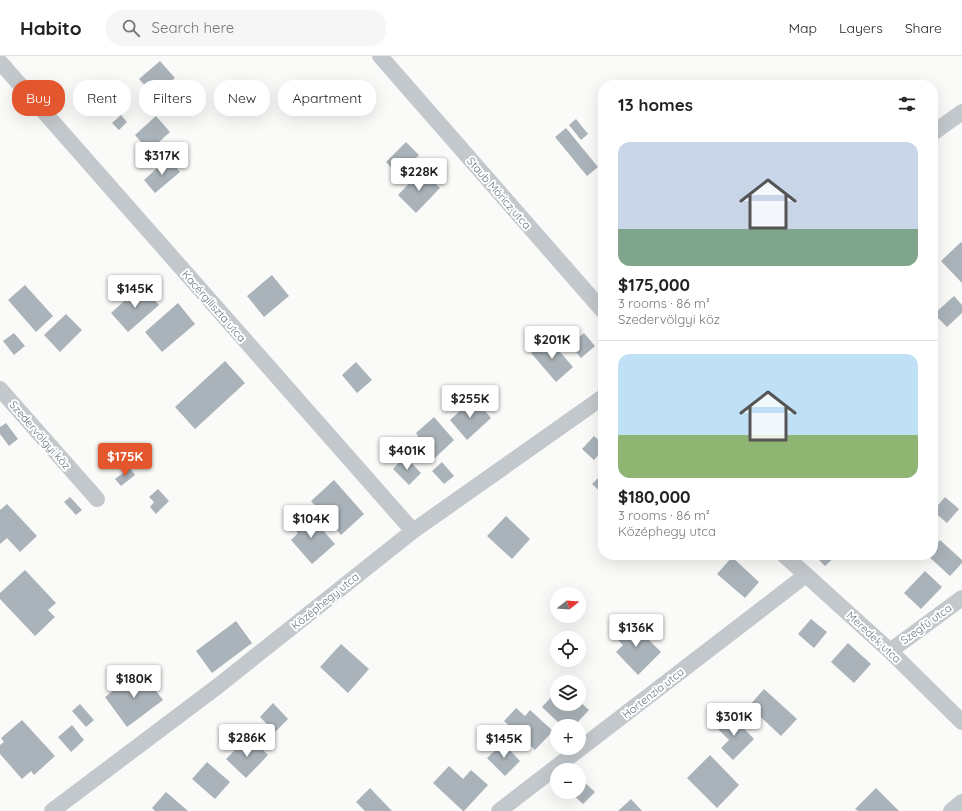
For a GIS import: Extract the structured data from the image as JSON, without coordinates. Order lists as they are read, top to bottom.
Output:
{
  "streets": {
    "street": [
      "Staub Móricz utca",
      "Kacérgiliszta utca",
      "Szedervölgyi köz",
      "Középhegy utca",
      "Szegfű utca",
      "Meredek utca",
      "Hortenzia utca"
    ]
  },
  "crossings": [
    ["Kacérgiliszta utca", "Középhegy utca"],
    ["Szegfű utca", "Meredek utca"],
    ["Meredek utca", "Hortenzia utca"]
  ],
  "north": "right",
  "page": {
    "header": "Habito",
    "search": "Search here",
    "nav": ["Map", "Layers", "Share"],
    "chip": [
      "Buy",
      "Rent",
      "Filters",
      "New",
      "Apartment"
    ],
    "heading": "13 homes",
    "list": [
      {
        "name": "$175,000",
        "note": "3 rooms · 86 m² · Szedervölgyi köz"
      },
      {
        "name": "$180,000",
        "note": "3 rooms · 86 m² · Középhegy utca"
      }
    ],
    "price": [
      "$317K",
      "$228K",
      "$145K",
      "$201K",
      "$255K",
      "$401K",
      "$175K",
      "$104K",
      "$136K",
      "$180K",
      "$301K",
      "$286K",
      "$145K"
    ],
    "map_buttons": ["+", "−"]
  }
}
